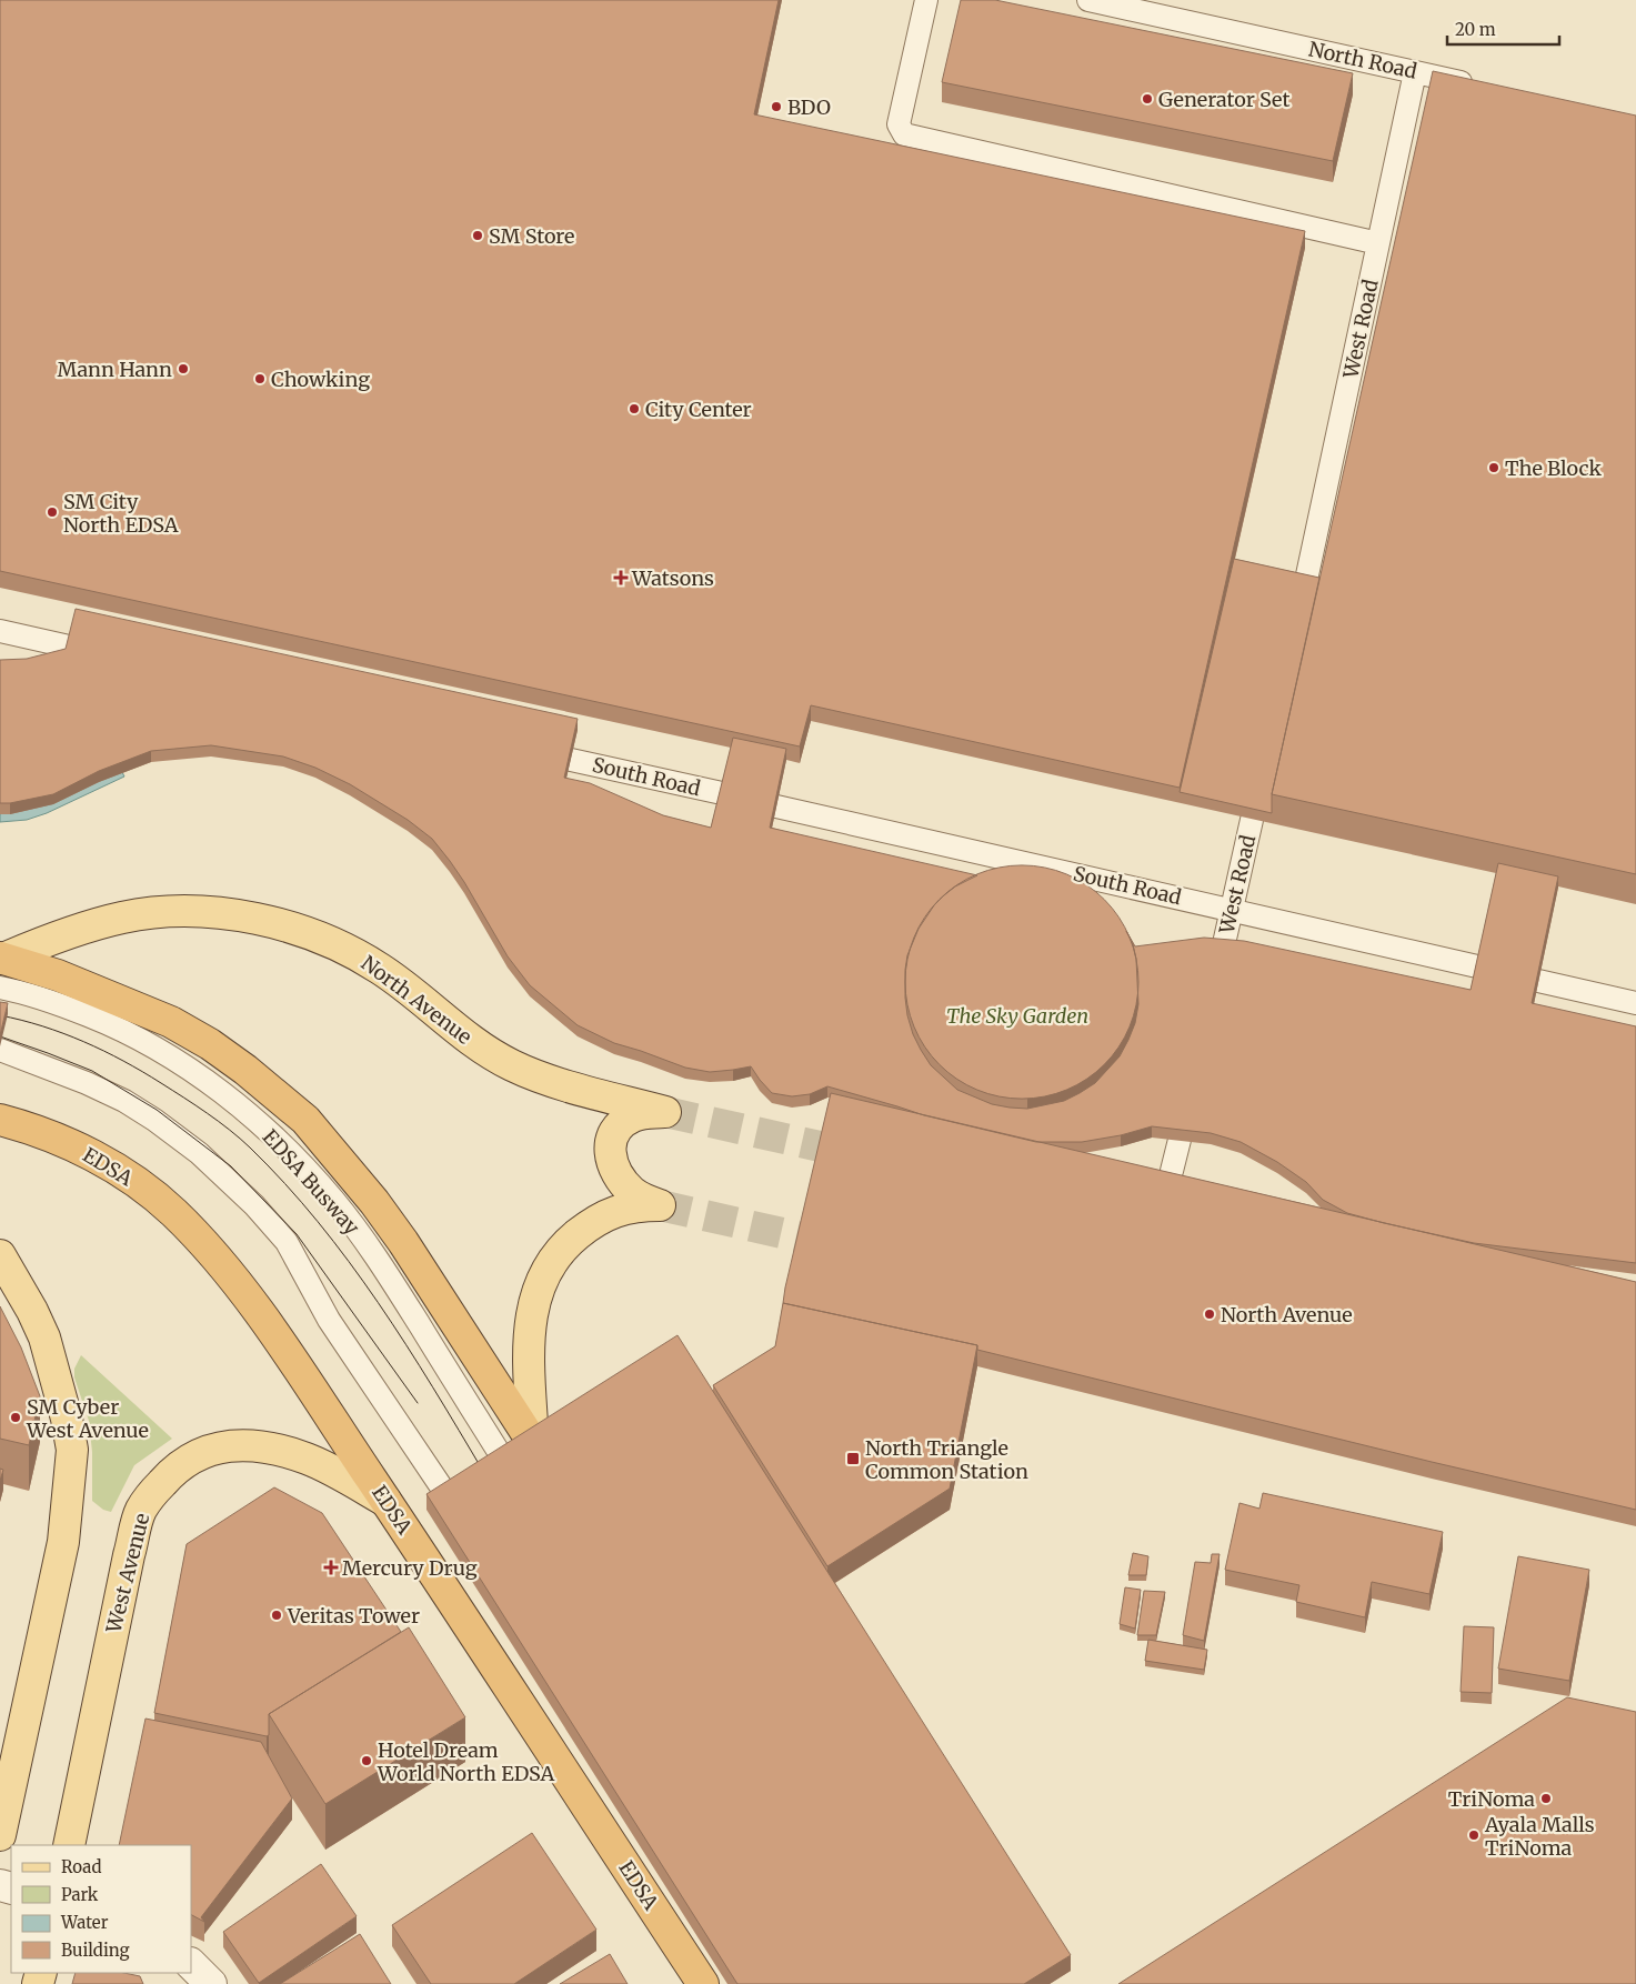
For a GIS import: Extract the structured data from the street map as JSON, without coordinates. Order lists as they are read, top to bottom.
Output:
{
  "streets": {
    "highway": ["EDSA"],
    "main road": ["North Avenue", "West Avenue"],
    "lane": [
      "North Road",
      "West Road",
      "South Road",
      "EDSA Busway"
    ]
  },
  "crossings": [
    ["North Road", "West Road"],
    ["West Road", "South Road"],
    ["North Avenue", "EDSA Busway"],
    ["EDSA", "West Avenue"]
  ],
  "parks": ["The Sky Garden"],
  "places": {
    "other": [
      "Generator Set",
      "BDO",
      "SM Store",
      "Mann Hann",
      "Chowking",
      "City Center",
      "The Block",
      "SM City North EDSA",
      "North Avenue",
      "SM Cyber West Avenue",
      "Veritas Tower",
      "Hotel Dream World North EDSA",
      "TriNoma",
      "Ayala Malls TriNoma"
    ],
    "health": ["Watsons", "Mercury Drug"],
    "transit": ["North Triangle Common Station"]
  },
  "legend": [
    "Road",
    "Park",
    "Water",
    "Building"
  ],
  "scale_bar": "20 m"
}
